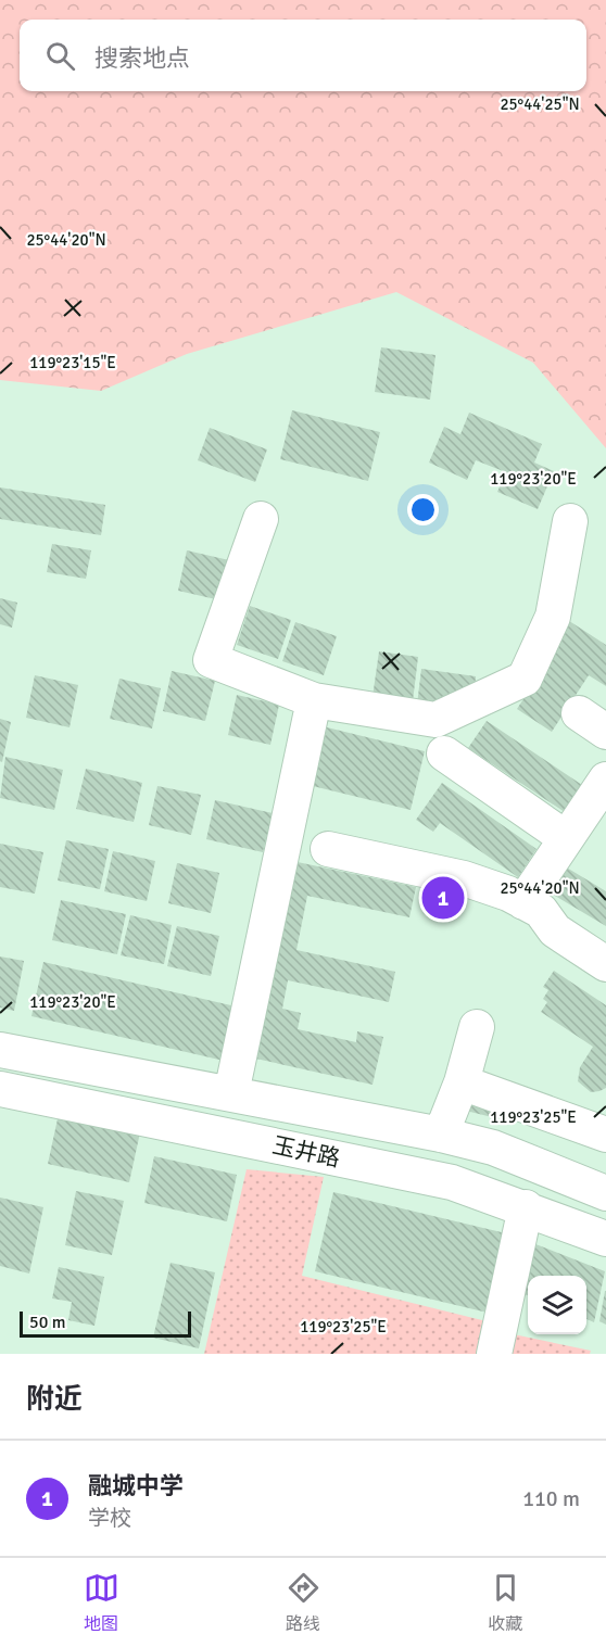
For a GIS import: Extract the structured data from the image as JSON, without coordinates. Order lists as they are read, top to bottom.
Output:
{
  "streets": {
    "street": ["玉井路"]
  },
  "scale_bar": "50 m",
  "page": {
    "search": "搜索地点",
    "pins": "1",
    "scale": "50 m",
    "heading": "附近",
    "list": [
      {
        "mark": "1",
        "name": "融城中学",
        "note": "学校",
        "value": "110 m"
      }
    ],
    "nav": ["地图", "路线", "收藏"]
  },
  "coordinates": [
    "25°44'25\"N",
    "25°44'20\"N",
    "119°23'15\"E",
    "119°23'20\"E",
    "119°23'25\"E"
  ]
}
